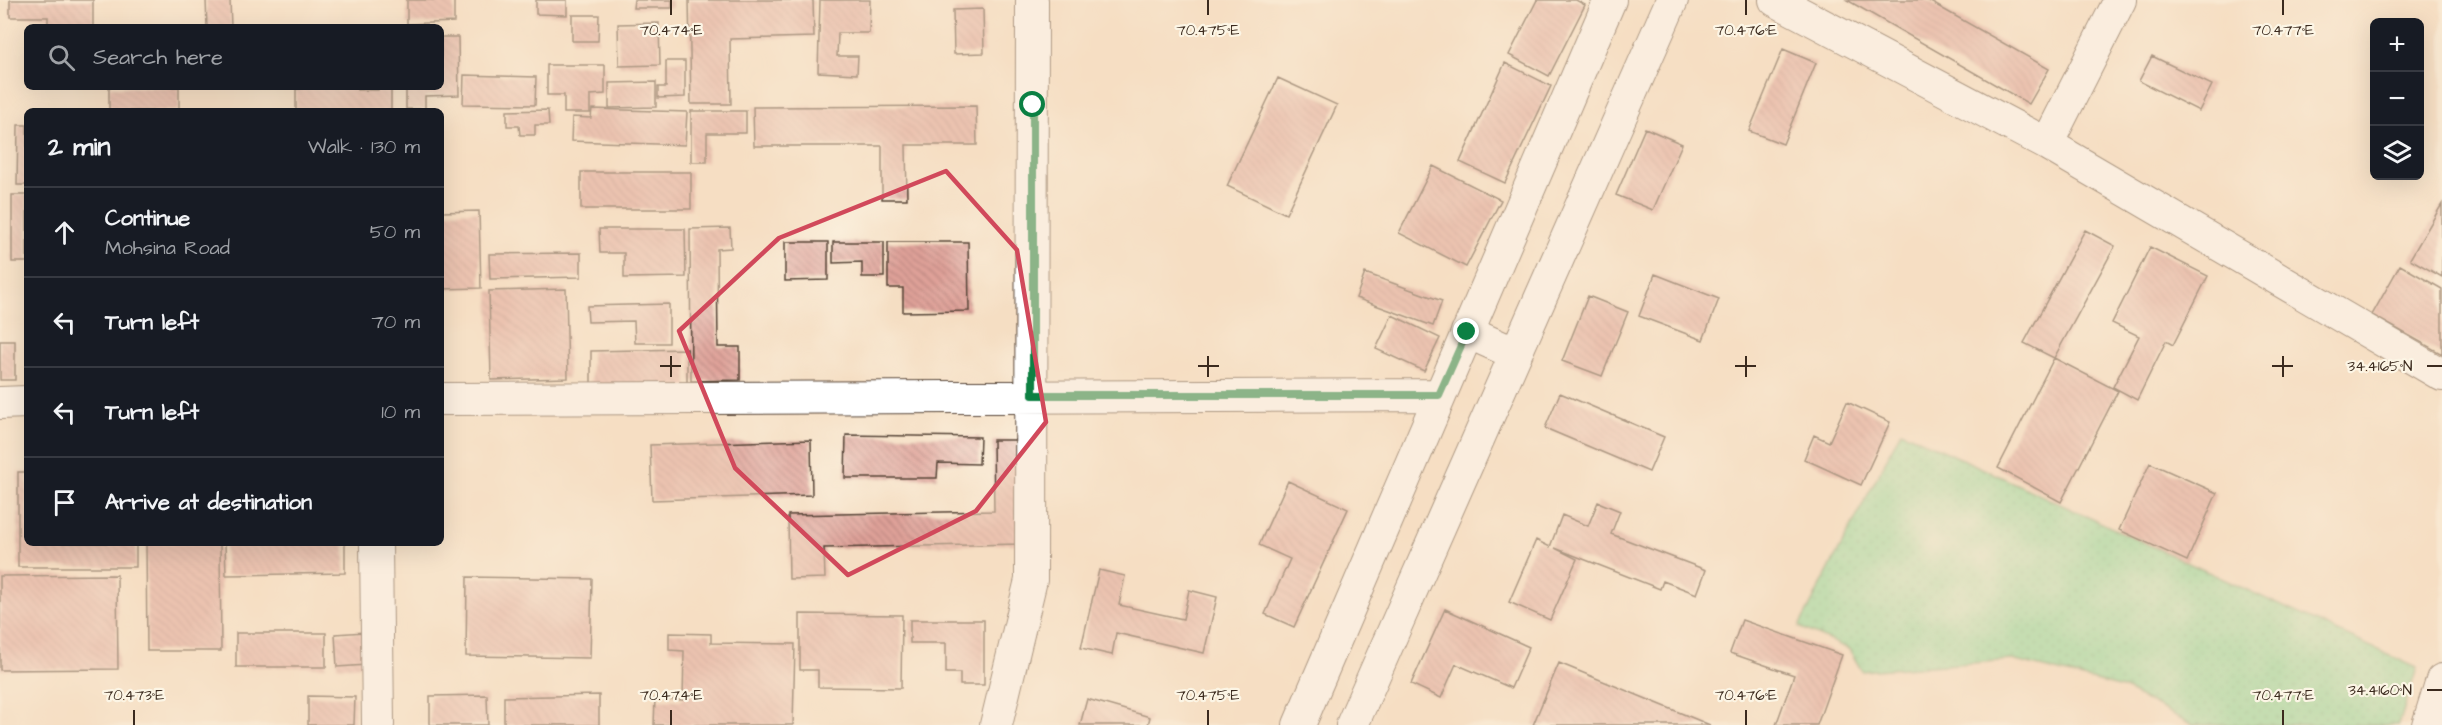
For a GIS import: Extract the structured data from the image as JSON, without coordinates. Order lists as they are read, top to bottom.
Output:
{
  "page": {
    "map_buttons": ["+", "−"],
    "search": "Search here",
    "heading": ["2 min", "Walk · 130 m"],
    "list": [
      ["Continue", "Mohsina Road", "50 m"],
      ["Turn left", "70 m"],
      ["Turn left", "10 m"],
      "Arrive at destination"
    ]
  },
  "coordinates": [
    "70.474°E",
    "70.475°E",
    "70.476°E",
    "70.477°E",
    "34.4165°N",
    "34.4160°N",
    "70.473°E"
  ]
}
